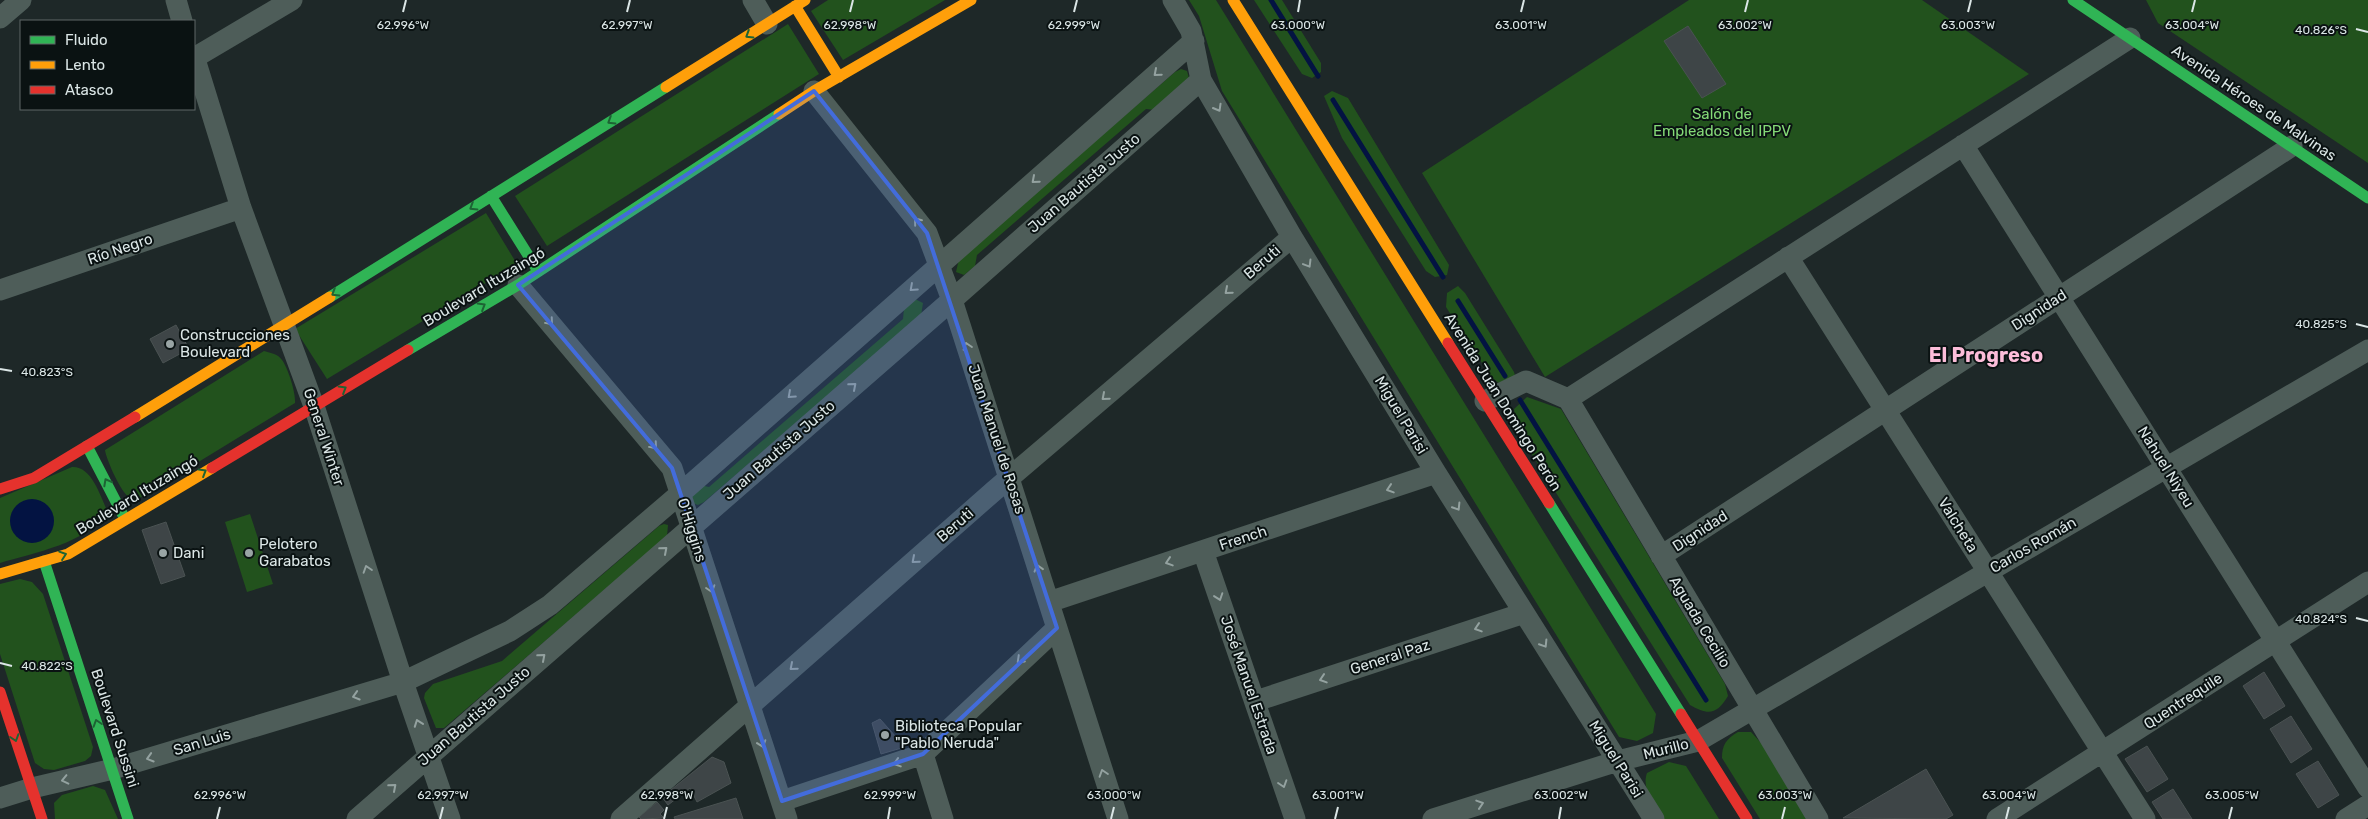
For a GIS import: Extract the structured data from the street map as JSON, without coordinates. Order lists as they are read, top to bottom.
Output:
{
  "streets": {
    "main road": [
      "Avenida Héroes de Malvinas",
      "Boulevard Ituzaingó",
      "Avenida Juan Domingo Perón",
      "Boulevard Sussini"
    ],
    "street": [
      "Juan Bautista Justo",
      "Río Negro",
      "Beruti",
      "Dignidad",
      "Miguel Parisi",
      "General Winter",
      "Juan Manuel de Rosas",
      "Nahuel Niyeu",
      "Valcheta",
      "O'Higgins",
      "French",
      "Carlos Román",
      "Aguada Cecilio",
      "General Paz",
      "José Manuel Estrada",
      "Quentrequile",
      "San Luis",
      "Murillo"
    ]
  },
  "crossings": [
    ["Avenida Héroes de Malvinas", "Dignidad"],
    ["Juan Bautista Justo", "Miguel Parisi"],
    ["Juan Bautista Justo", "General Winter"],
    ["Juan Bautista Justo", "Juan Manuel de Rosas"],
    ["Juan Bautista Justo", "O'Higgins"],
    ["Río Negro", "General Winter"],
    ["Beruti", "Miguel Parisi"],
    ["Beruti", "Juan Manuel de Rosas"],
    ["Beruti", "O'Higgins"],
    ["Boulevard Ituzaingó", "General Winter"],
    ["Boulevard Ituzaingó", "Juan Manuel de Rosas"],
    ["Boulevard Ituzaingó", "O'Higgins"],
    ["Boulevard Ituzaingó", "Boulevard Sussini"],
    ["Dignidad", "Nahuel Niyeu"],
    ["Dignidad", "Valcheta"],
    ["Dignidad", "Aguada Cecilio"],
    ["Avenida Juan Domingo Perón", "Carlos Román"],
    ["Avenida Juan Domingo Perón", "Murillo"],
    ["Miguel Parisi", "French"],
    ["Miguel Parisi", "General Paz"],
    ["Miguel Parisi", "Murillo"],
    ["General Winter", "San Luis"],
    ["Juan Manuel de Rosas", "French"],
    ["Nahuel Niyeu", "Carlos Román"],
    ["Nahuel Niyeu", "Quentrequile"],
    ["Valcheta", "Carlos Román"],
    ["Valcheta", "Quentrequile"],
    ["French", "José Manuel Estrada"],
    ["Carlos Román", "Aguada Cecilio"],
    ["Carlos Román", "Murillo"],
    ["General Paz", "José Manuel Estrada"],
    ["Boulevard Sussini", "San Luis"]
  ],
  "one_way": [
    "Miguel Parisi",
    "General Winter",
    "Juan Manuel de Rosas",
    "O'Higgins",
    "French",
    "General Paz",
    "José Manuel Estrada",
    "San Luis",
    "Murillo"
  ],
  "districts": ["El Progreso"],
  "parks": ["Salón de Empleados del IPPV"],
  "places": [
    "Construcciones Boulevard",
    "Dani",
    "Pelotero Garabatos",
    "Biblioteca Popular \"Pablo Neruda\""
  ],
  "legend": ["Fluido", "Lento", "Atasco"],
  "coordinates": [
    "62.996°W",
    "62.997°W",
    "62.998°W",
    "62.999°W",
    "63.000°W",
    "63.001°W",
    "63.002°W",
    "63.003°W",
    "63.004°W",
    "40.826°S",
    "40.825°S",
    "40.823°S",
    "40.824°S",
    "40.822°S",
    "63.005°W"
  ]
}
